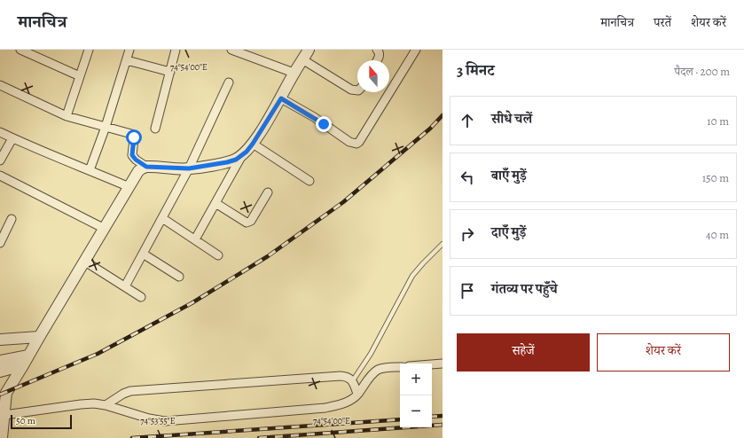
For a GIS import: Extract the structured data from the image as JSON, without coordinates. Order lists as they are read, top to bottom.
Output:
{
  "scale_bar": "50 m",
  "north": "top",
  "page": {
    "header": "मानचित्र",
    "nav": ["मानचित्र", "परतें", "शेयर करें"],
    "heading": ["3 मिनट", "पैदल · 200 m"],
    "list": [
      ["सीधे चलें", "10 m"],
      ["बाएँ मुड़ें", "150 m"],
      ["दाएँ मुड़ें", "40 m"],
      "गंतव्य पर पहुँचे"
    ],
    "buttons": ["सहेजें", "शेयर करें"],
    "map_buttons": ["+", "−"],
    "scale": "50 m"
  },
  "coordinates": ["74°54'00\"E", "74°53'55\"E"]
}
